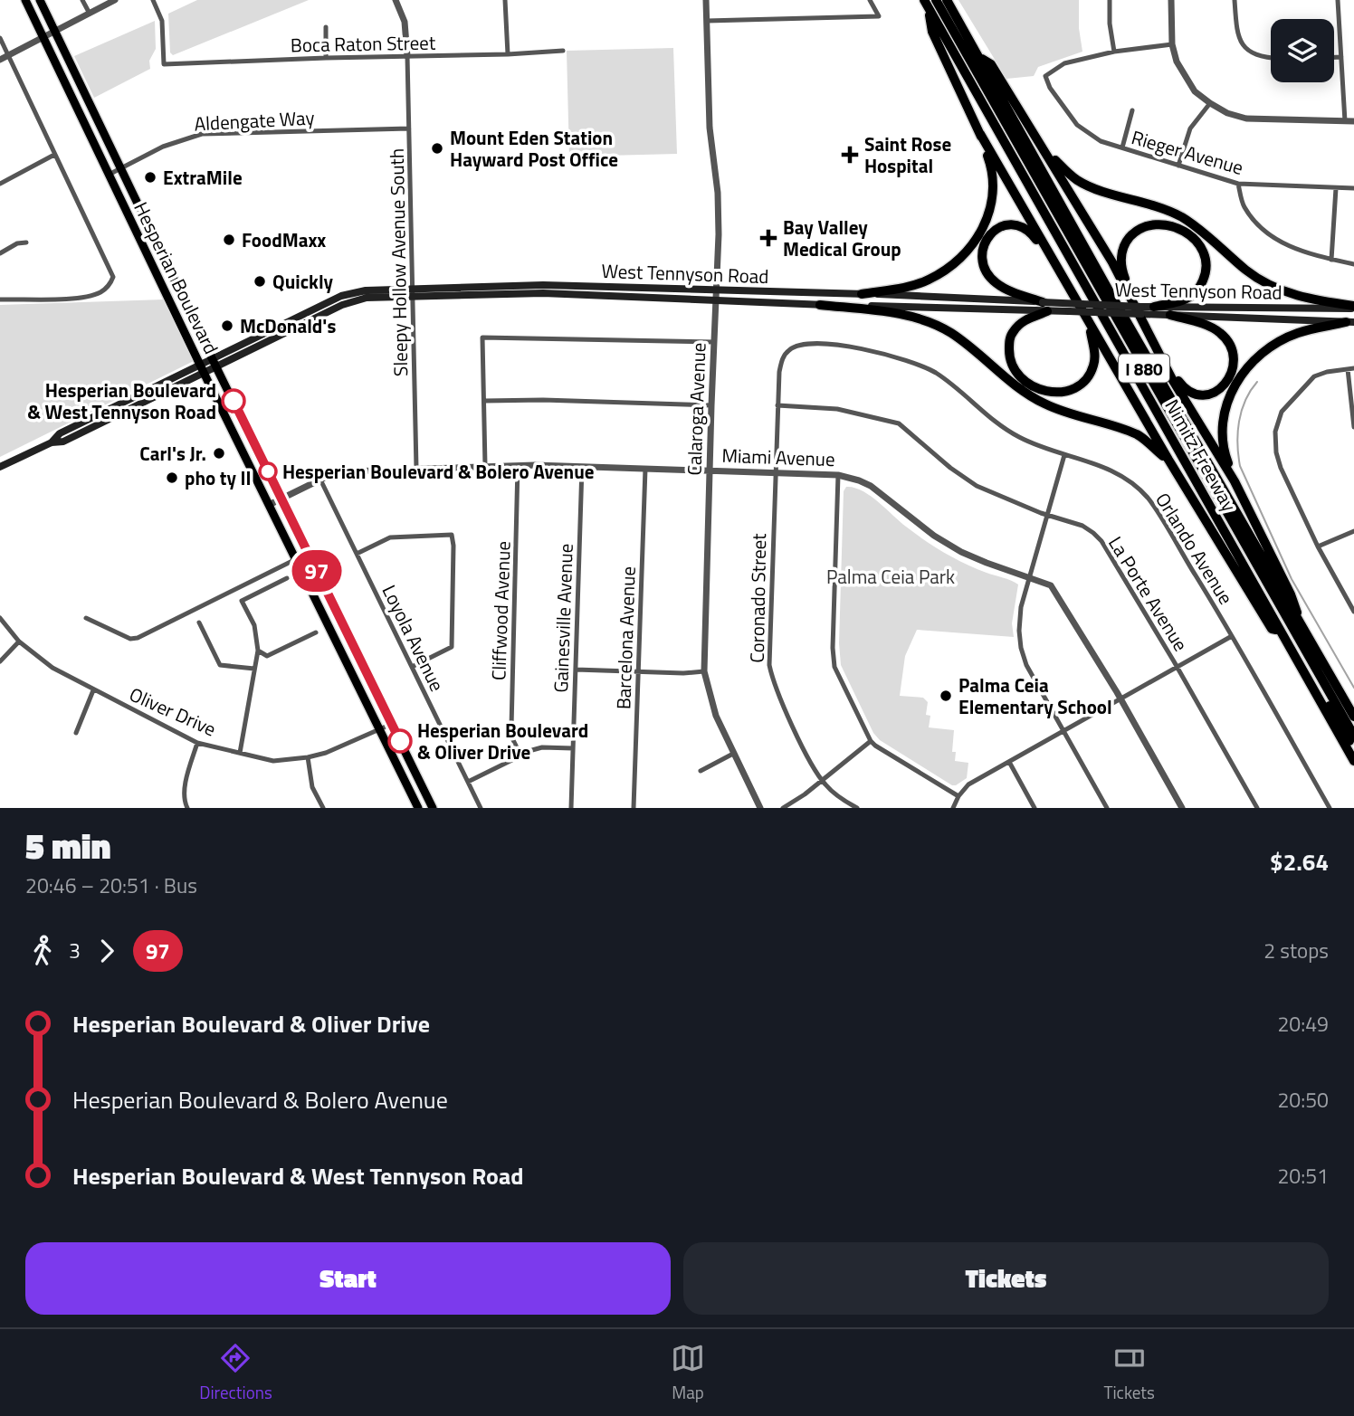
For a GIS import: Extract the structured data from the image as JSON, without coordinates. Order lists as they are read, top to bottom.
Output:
{
  "streets": {
    "highway": ["I 880", "Nimitz Freeway"],
    "main road": ["West Tennyson Road", "Hesperian Boulevard"],
    "street": [
      "Boca Raton Street",
      "Aldengate Way",
      "Rieger Avenue",
      "Sleepy Hollow Avenue South",
      "Calaroga Avenue",
      "Miami Avenue",
      "Orlando Avenue",
      "La Porte Avenue",
      "Coronado Street",
      "Cliffwood Avenue",
      "Gainesville Avenue",
      "Loyola Avenue",
      "Barcelona Avenue",
      "Oliver Drive"
    ]
  },
  "crossings": [
    ["Boca Raton Street", "Sleepy Hollow Avenue South"],
    ["Aldengate Way", "Sleepy Hollow Avenue South"],
    ["Aldengate Way", "Hesperian Boulevard"],
    ["Sleepy Hollow Avenue South", "West Tennyson Road"],
    ["Sleepy Hollow Avenue South", "Miami Avenue"],
    ["West Tennyson Road", "Hesperian Boulevard"],
    ["West Tennyson Road", "Calaroga Avenue"],
    ["Hesperian Boulevard", "Miami Avenue"],
    ["Hesperian Boulevard", "Oliver Drive"],
    ["I 880", "Nimitz Freeway"],
    ["Calaroga Avenue", "Miami Avenue"],
    ["Miami Avenue", "Coronado Street"],
    ["Miami Avenue", "Cliffwood Avenue"],
    ["Miami Avenue", "Gainesville Avenue"],
    ["Miami Avenue", "Loyola Avenue"],
    ["Miami Avenue", "Barcelona Avenue"],
    ["Orlando Avenue", "Coronado Street"],
    ["La Porte Avenue", "Coronado Street"]
  ],
  "parks": ["Palma Ceia Park"],
  "places": {
    "other": [
      "Mount Eden Station Hayward Post Office",
      "ExtraMile",
      "FoodMaxx",
      "Quickly",
      "McDonald's",
      "Hesperian Boulevard & West Tennyson Road",
      "Carl's Jr.",
      "Hesperian Boulevard & Bolero Avenue",
      "pho ty II",
      "Palma Ceia Elementary School",
      "Hesperian Boulevard & Oliver Drive"
    ],
    "health": ["Saint Rose Hospital", "Bay Valley Medical Group"]
  },
  "lines": ["bus line 97"],
  "page": {
    "on_map": "97",
    "heading": ["5 min", "20:46 – 20:51 · Bus", "$2.64"],
    "legs": ["3", "97", "2 stops"],
    "list": [
      {
        "name": "Hesperian Boulevard & Oliver Drive",
        "value": "20:49"
      },
      {
        "name": "Hesperian Boulevard & Bolero Avenue",
        "value": "20:50"
      },
      {
        "name": "Hesperian Boulevard & West Tennyson Road",
        "value": "20:51"
      }
    ],
    "buttons": ["Start", "Tickets"],
    "tabs": ["Directions", "Map", "Tickets"]
  }
}
